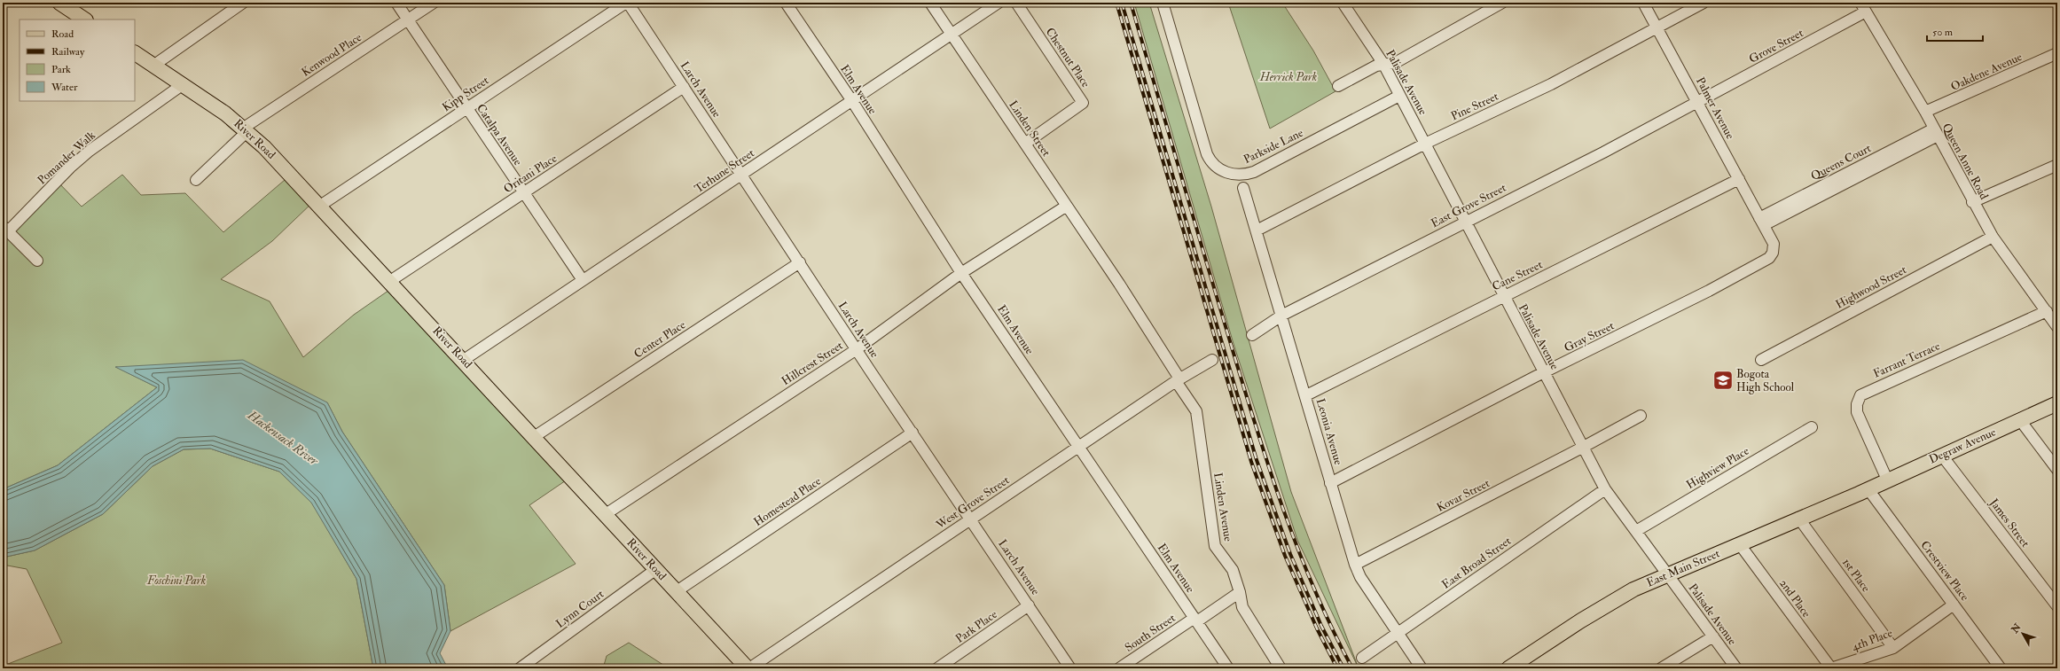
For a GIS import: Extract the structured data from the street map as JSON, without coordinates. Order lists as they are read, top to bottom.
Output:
{
  "streets": {
    "main road": ["River Road", "Degraw Avenue", "East Main Street"],
    "street": [
      "Grove Street",
      "Kenwood Place",
      "Chestnut Place",
      "Oakdene Avenue",
      "Palisade Avenue",
      "Larch Avenue",
      "Elm Avenue",
      "Kipp Street",
      "Pine Street",
      "Palmer Avenue",
      "Linden Street",
      "Catalpa Avenue",
      "Parkside Lane",
      "Pomander Walk",
      "Queen Anne Road",
      "Queens Court",
      "Terhune Street",
      "Oritani Place",
      "East Grove Street",
      "Cane Street",
      "Highwood Street",
      "Gray Street",
      "Center Place",
      "Farrant Terrace",
      "Hillcrest Street",
      "Leonia Avenue",
      "Highview Place",
      "Kovar Street",
      "Homestead Place",
      "West Grove Street",
      "Linden Avenue",
      "James Street",
      "East Broad Street",
      "Crestview Place",
      "1st Place",
      "2nd Place",
      "Lynn Court",
      "Park Place",
      "South Street",
      "4th Place"
    ]
  },
  "crossings": [
    ["Grove Street", "Palmer Avenue"],
    ["Grove Street", "Queen Anne Road"],
    ["Grove Street", "East Grove Street"],
    ["Kenwood Place", "Catalpa Avenue"],
    ["Kenwood Place", "River Road"],
    ["Chestnut Place", "Linden Street"],
    ["Oakdene Avenue", "Queen Anne Road"],
    ["Palisade Avenue", "Pine Street"],
    ["Palisade Avenue", "Parkside Lane"],
    ["Palisade Avenue", "East Grove Street"],
    ["Palisade Avenue", "Cane Street"],
    ["Palisade Avenue", "Gray Street"],
    ["Palisade Avenue", "Highview Place"],
    ["Palisade Avenue", "Kovar Street"],
    ["Palisade Avenue", "East Broad Street"],
    ["Palisade Avenue", "East Main Street"],
    ["Larch Avenue", "Kipp Street"],
    ["Larch Avenue", "Terhune Street"],
    ["Larch Avenue", "Oritani Place"],
    ["Larch Avenue", "Center Place"],
    ["Larch Avenue", "Hillcrest Street"],
    ["Larch Avenue", "Homestead Place"],
    ["Larch Avenue", "West Grove Street"],
    ["Larch Avenue", "Park Place"],
    ["Elm Avenue", "Terhune Street"],
    ["Elm Avenue", "Hillcrest Street"],
    ["Elm Avenue", "West Grove Street"],
    ["Elm Avenue", "South Street"],
    ["Kipp Street", "Catalpa Avenue"],
    ["Kipp Street", "River Road"],
    ["Pine Street", "Palmer Avenue"],
    ["Pine Street", "Leonia Avenue"],
    ["Palmer Avenue", "Queens Court"],
    ["Palmer Avenue", "East Grove Street"],
    ["Palmer Avenue", "Cane Street"],
    ["Palmer Avenue", "Gray Street"],
    ["Linden Street", "Terhune Street"],
    ["Linden Street", "Hillcrest Street"],
    ["Linden Street", "Linden Avenue"],
    ["Catalpa Avenue", "Terhune Street"],
    ["Catalpa Avenue", "Oritani Place"],
    ["River Road", "Pomander Walk"],
    ["River Road", "Terhune Street"],
    ["River Road", "Oritani Place"],
    ["River Road", "Center Place"],
    ["River Road", "Hillcrest Street"],
    ["River Road", "Homestead Place"],
    ["River Road", "West Grove Street"],
    ["River Road", "Lynn Court"],
    ["Queen Anne Road", "Queens Court"],
    ["Queen Anne Road", "Highwood Street"],
    ["Queen Anne Road", "Farrant Terrace"],
    ["Queens Court", "Gray Street"],
    ["East Grove Street", "Leonia Avenue"],
    ["Cane Street", "Leonia Avenue"],
    ["Gray Street", "Leonia Avenue"],
    ["Farrant Terrace", "Degraw Avenue"],
    ["Leonia Avenue", "Kovar Street"],
    ["Leonia Avenue", "East Broad Street"],
    ["Degraw Avenue", "James Street"],
    ["Degraw Avenue", "East Main Street"],
    ["Degraw Avenue", "Crestview Place"],
    ["West Grove Street", "Linden Avenue"],
    ["Linden Avenue", "South Street"],
    ["East Main Street", "Crestview Place"],
    ["East Main Street", "1st Place"],
    ["East Main Street", "2nd Place"],
    ["Crestview Place", "4th Place"],
    ["1st Place", "4th Place"],
    ["2nd Place", "4th Place"]
  ],
  "water": ["Hackensack River"],
  "parks": ["Herrick Park", "Foschini Park"],
  "places": {
    "school or university": ["Bogota High School"]
  },
  "legend": [
    "Road",
    "Railway",
    "Park",
    "Water"
  ],
  "scale_bar": "50 m",
  "north": "top left"
}
